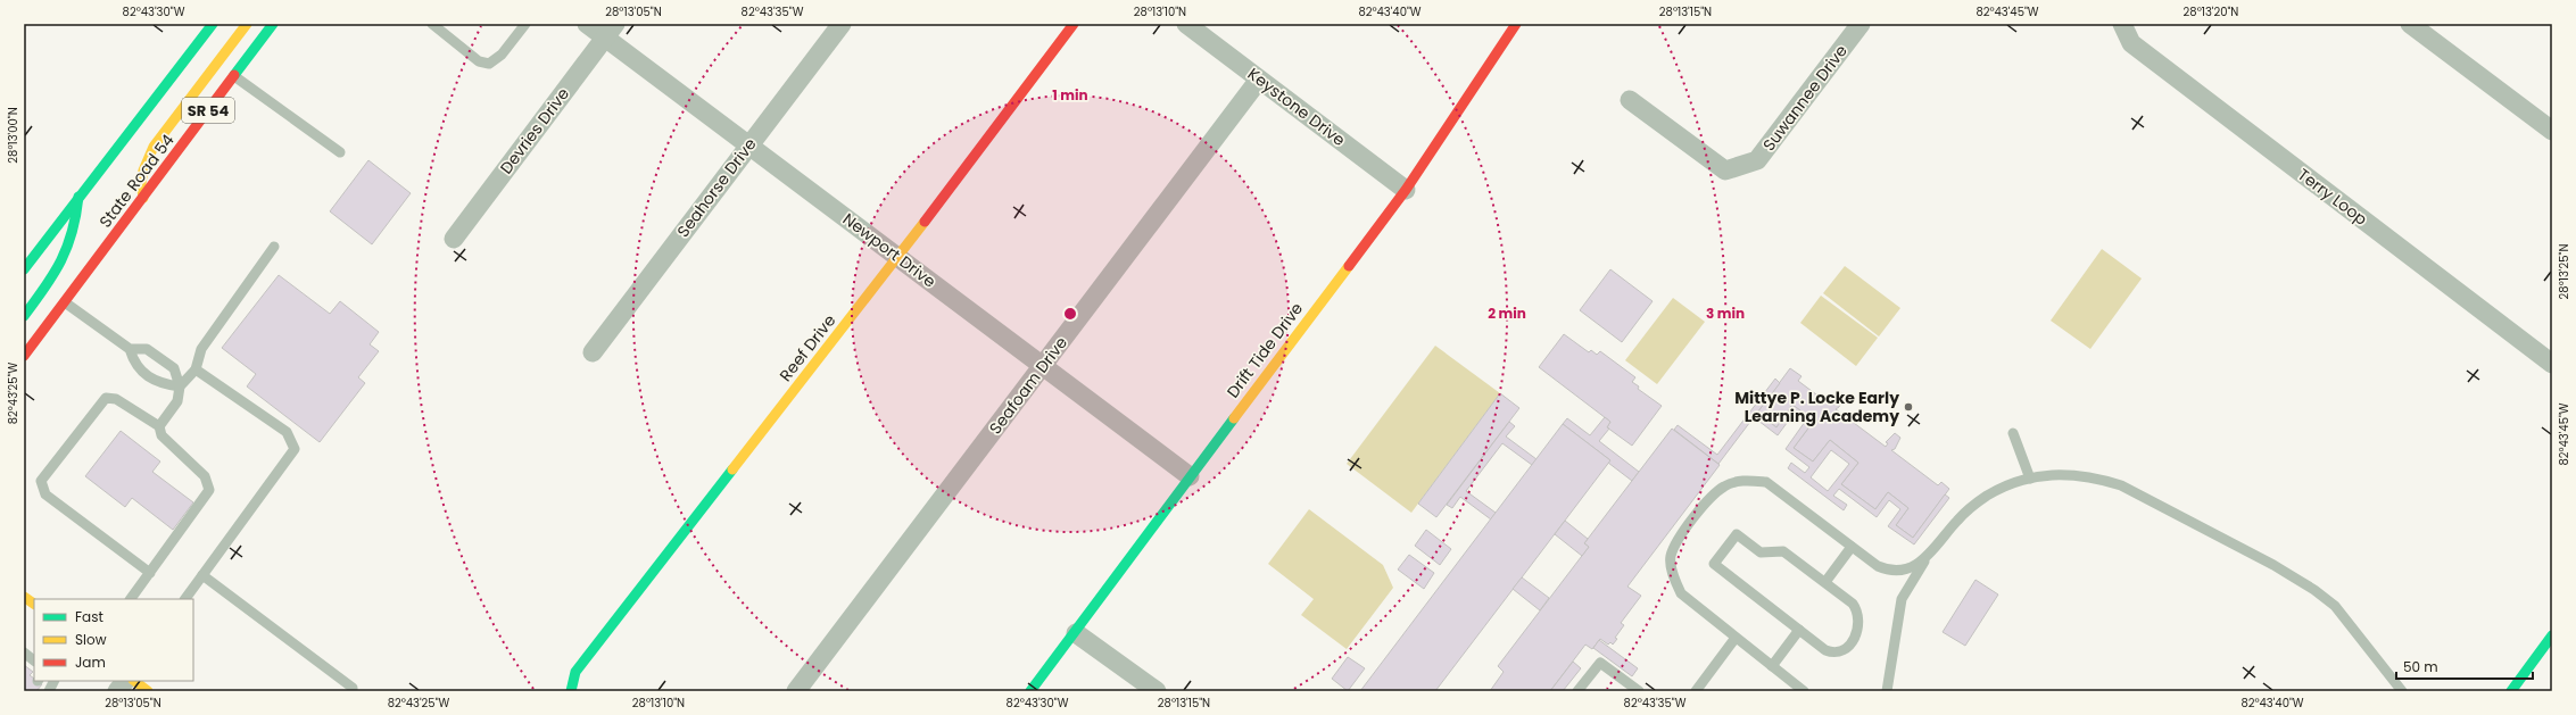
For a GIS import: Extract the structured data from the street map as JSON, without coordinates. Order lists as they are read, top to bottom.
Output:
{
  "streets": {
    "street": [
      "Suwannee Drive",
      "Keystone Drive",
      "SR 54",
      "Devries Drive",
      "State Road 54",
      "Seahorse Drive",
      "Terry Loop",
      "Newport Drive",
      "Reef Drive",
      "Drift Tide Drive",
      "Seafoam Drive"
    ]
  },
  "crossings": [
    ["Keystone Drive", "Drift Tide Drive"],
    ["Keystone Drive", "Seafoam Drive"],
    ["Devries Drive", "Newport Drive"],
    ["Seahorse Drive", "Newport Drive"],
    ["Newport Drive", "Reef Drive"],
    ["Newport Drive", "Drift Tide Drive"],
    ["Newport Drive", "Seafoam Drive"]
  ],
  "places": ["Mittye P. Locke Early Learning Academy"],
  "legend": ["Fast", "Slow", "Jam"],
  "scale_bar": "50 m",
  "coordinates": [
    "82°43'30\"W",
    "28°13'05\"N",
    "82°43'35\"W",
    "28°13'10\"N",
    "82°43'40\"W",
    "28°13'15\"N",
    "82°43'45\"W",
    "28°13'20\"N",
    "28°13'00\"N",
    "28°13'25\"N",
    "82°43'25\"W"
  ],
  "rings": ["1 min", "2 min", "3 min"]
}
